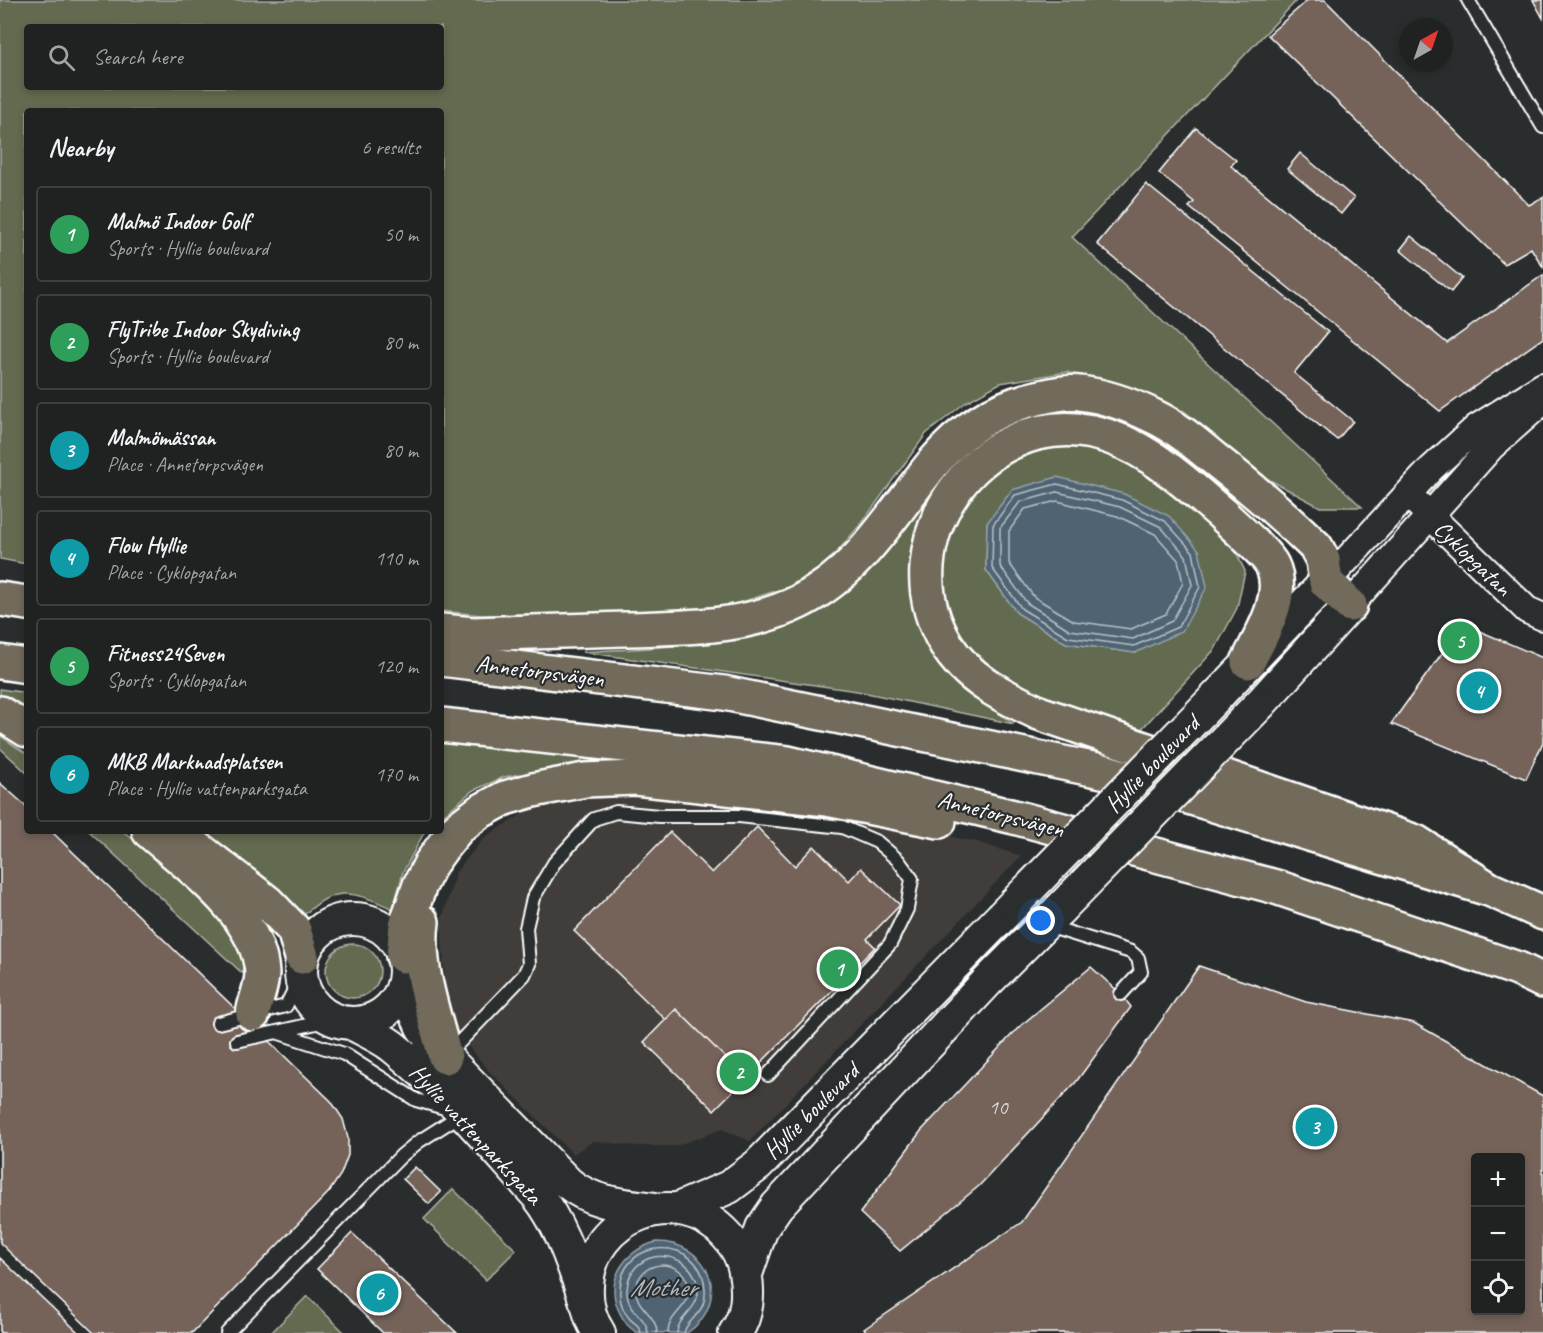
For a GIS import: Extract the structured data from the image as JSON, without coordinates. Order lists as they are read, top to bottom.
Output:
{
  "streets": {
    "main road": ["Annetorpsvägen"],
    "street": ["Cyklopgatan", "Hyllie boulevard", "Hyllie vattenparksgata"]
  },
  "crossings": [
    ["Cyklopgatan", "Hyllie boulevard"],
    ["Hyllie boulevard", "Hyllie vattenparksgata"]
  ],
  "water": ["Mother"],
  "house_numbers": ["10"],
  "north": "top right",
  "page": {
    "search": "Search here",
    "heading": ["Nearby", "6 results"],
    "list": [
      {
        "mark": "1",
        "name": "Malmö Indoor Golf",
        "note": "Sports · Hyllie boulevard",
        "value": "50 m"
      },
      {
        "mark": "2",
        "name": "FlyTribe Indoor Skydiving",
        "note": "Sports · Hyllie boulevard",
        "value": "80 m"
      },
      {
        "mark": "3",
        "name": "Malmömässan",
        "note": "Place · Annetorpsvägen",
        "value": "80 m"
      },
      {
        "mark": "4",
        "name": "Flow Hyllie",
        "note": "Place · Cyklopgatan",
        "value": "110 m"
      },
      {
        "mark": "5",
        "name": "Fitness24Seven",
        "note": "Sports · Cyklopgatan",
        "value": "120 m"
      },
      {
        "mark": "6",
        "name": "MKB Marknadsplatsen",
        "note": "Place · Hyllie vattenparksgata",
        "value": "170 m"
      }
    ],
    "pins": [
      "5",
      "4",
      "1",
      "2",
      "3",
      "6"
    ],
    "map_buttons": ["+", "−"]
  }
}
